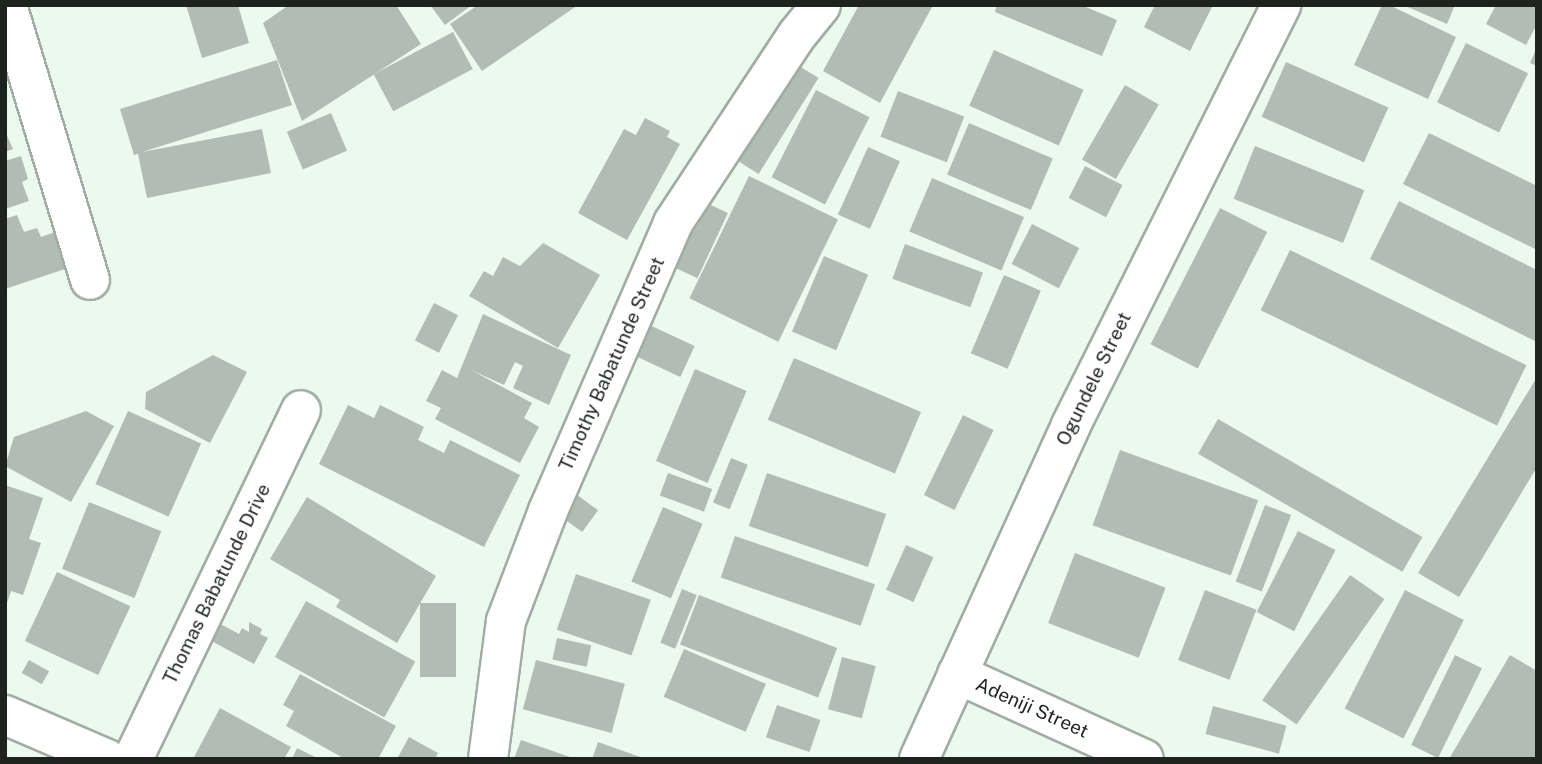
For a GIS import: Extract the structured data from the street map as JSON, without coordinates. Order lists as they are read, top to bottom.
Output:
{
  "streets": {
    "street": [
      "Timothy Babatunde Street",
      "Ogundele Street",
      "Thomas Babatunde Drive",
      "Adeniji Street"
    ]
  },
  "crossings": [
    ["Ogundele Street", "Adeniji Street"]
  ]
}
